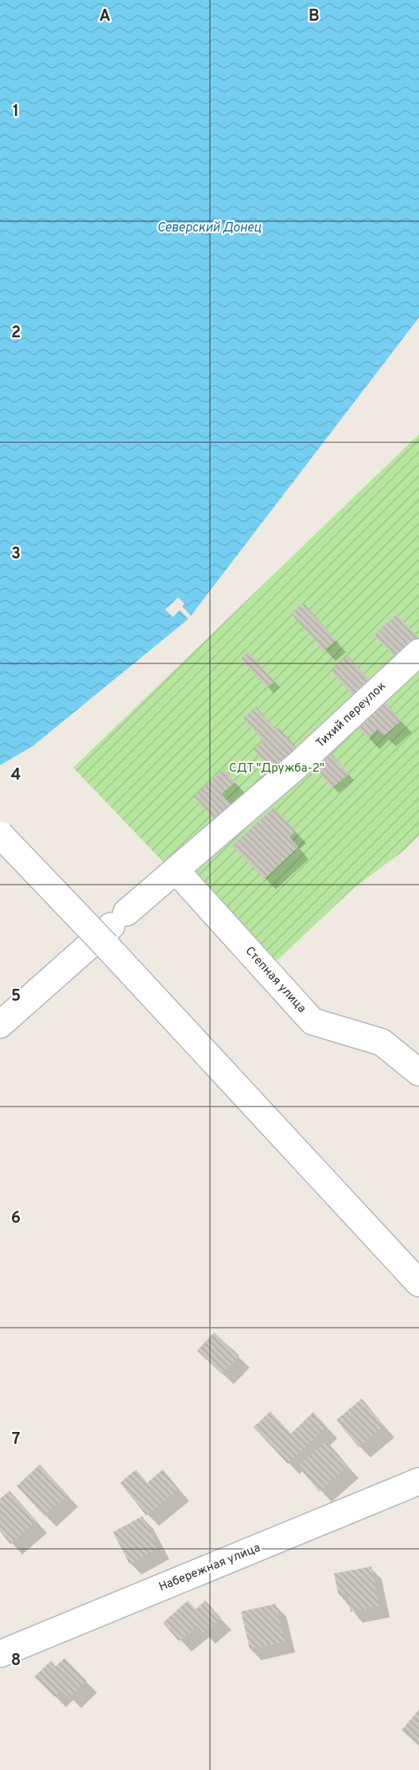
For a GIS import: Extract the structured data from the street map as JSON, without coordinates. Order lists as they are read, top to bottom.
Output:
{
  "streets": {
    "street": ["Тихий переулок", "Степная улица", "Набережная улица"]
  },
  "crossings": [
    ["Тихий переулок", "Степная улица"]
  ],
  "water": ["Северский Донец"],
  "parks": ["СДТ \"Дружба-2\""],
  "grid": {
    "columns": ["A", "B"],
    "rows": [
      "1",
      "2",
      "3",
      "4",
      "5",
      "6",
      "7",
      "8"
    ]
  }
}
